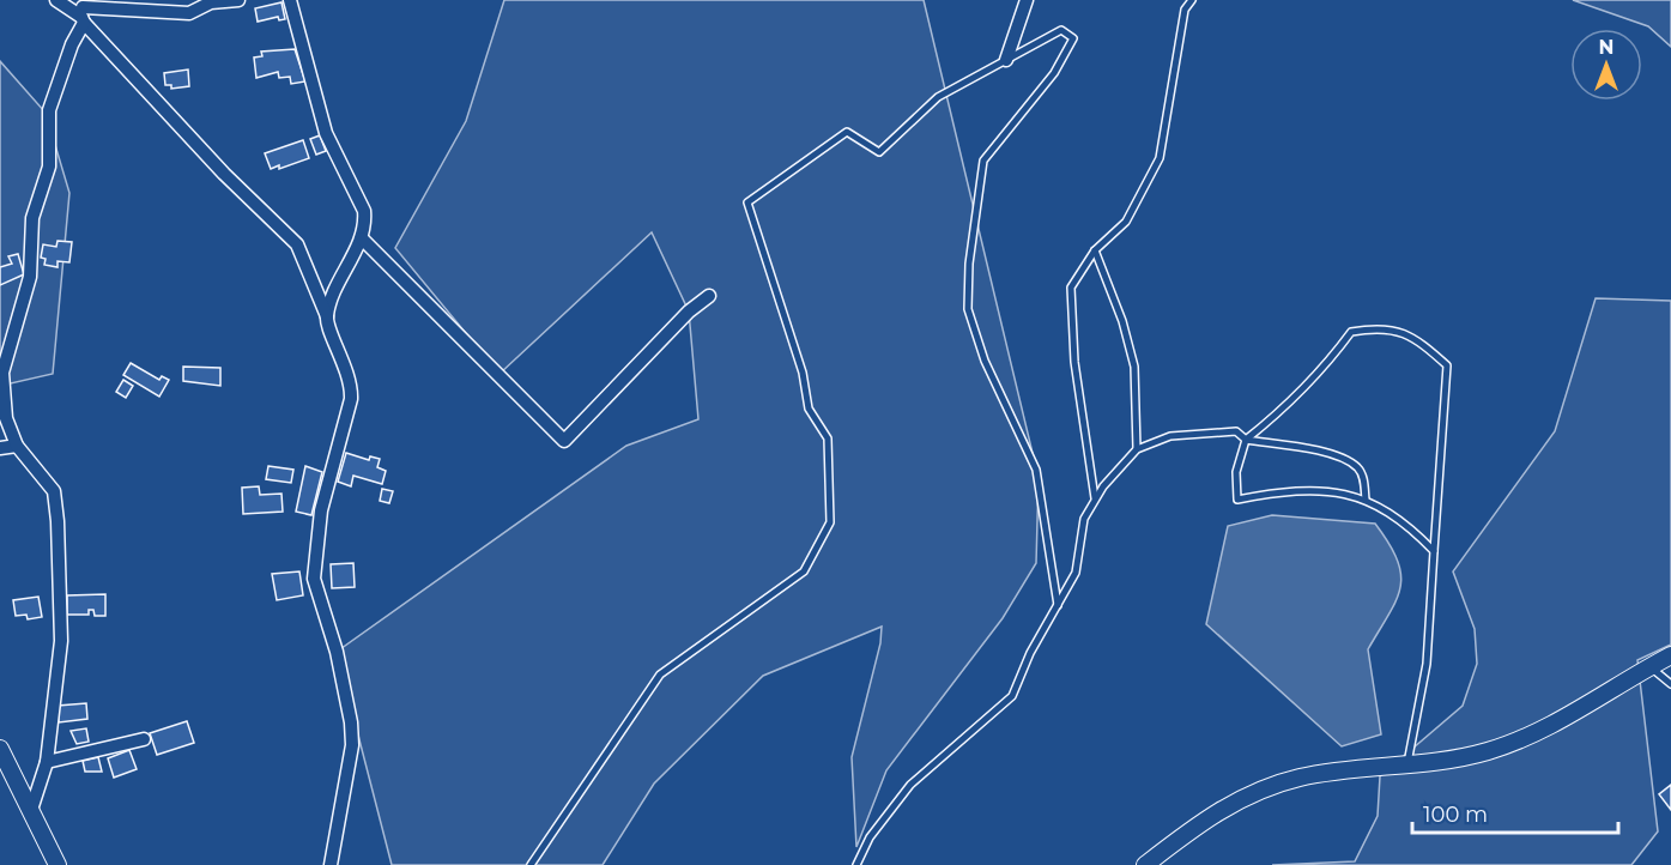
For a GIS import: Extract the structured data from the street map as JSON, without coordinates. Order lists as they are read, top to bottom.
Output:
{
  "scale_bar": "100 m",
  "north": "top"
}
